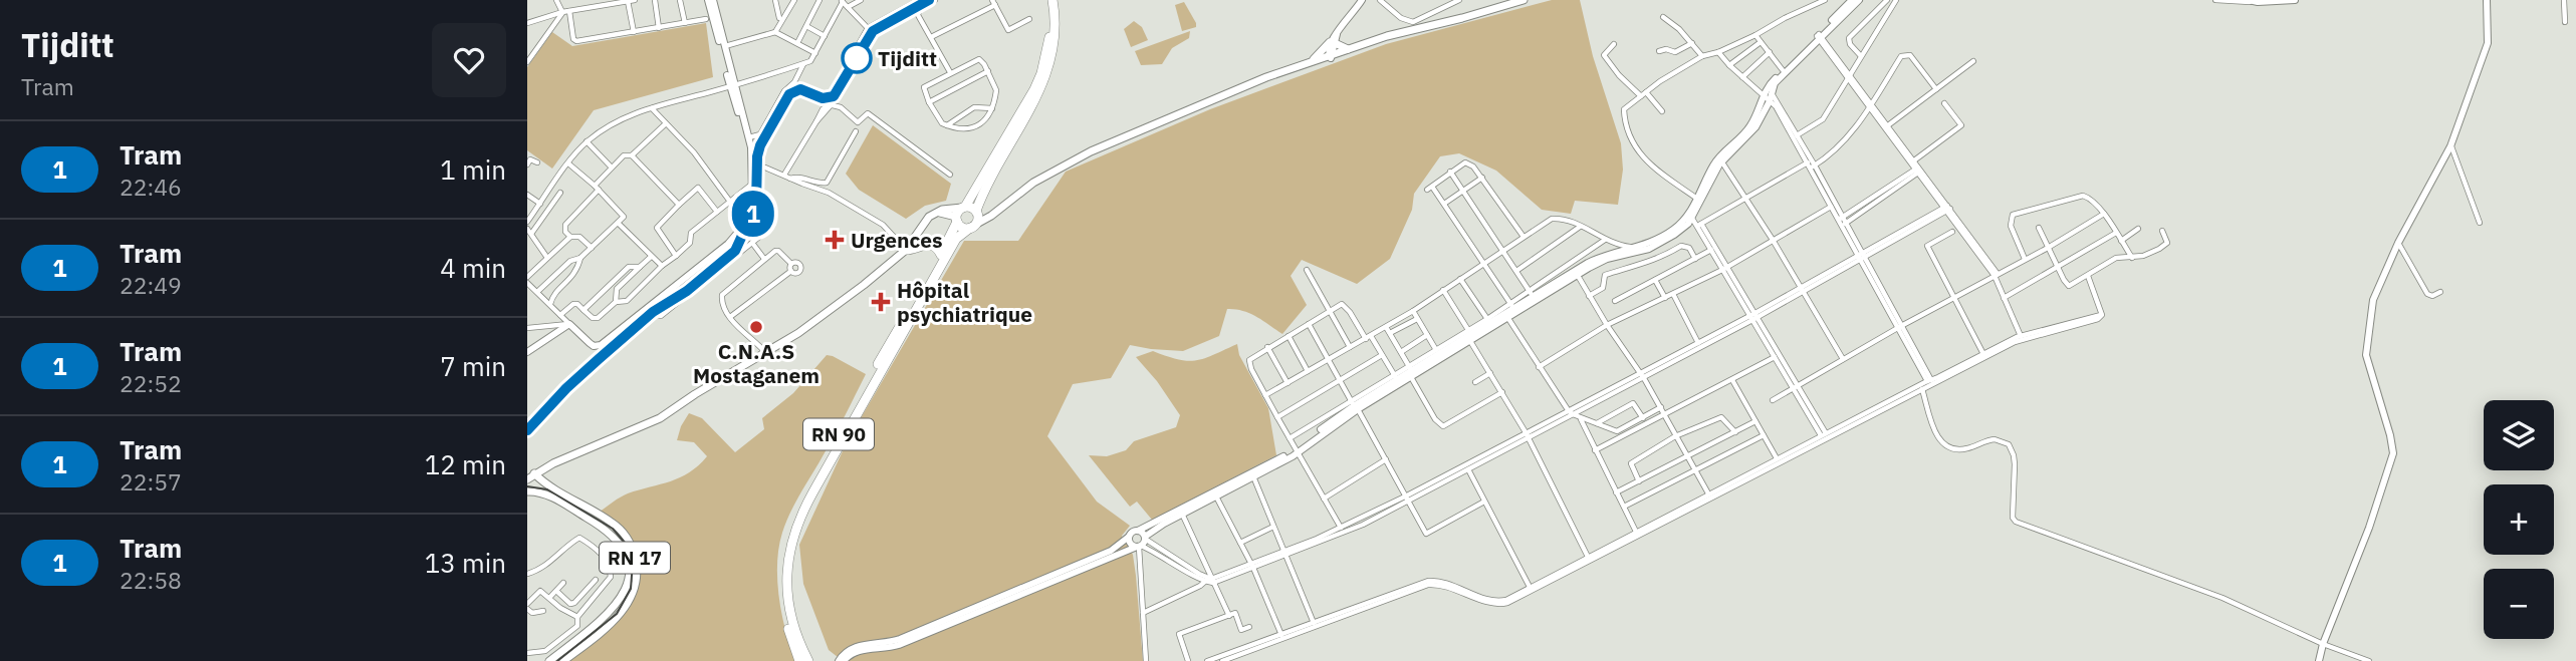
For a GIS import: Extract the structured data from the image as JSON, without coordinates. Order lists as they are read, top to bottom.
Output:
{
  "streets": {
    "highway": ["RN 90"],
    "main road": ["RN 17"]
  },
  "places": {
    "other": ["Tijditt", "C.N.A.S Mostaganem"],
    "health": ["Urgences", "Hôpital psychiatrique"]
  },
  "lines": ["tram line 1"],
  "page": {
    "heading": ["Tijditt", "Tram"],
    "on_map": "1",
    "list": [
      {
        "mark": "1",
        "name": "Tram",
        "note": "22:46",
        "value": "1 min"
      },
      {
        "mark": "1",
        "name": "Tram",
        "note": "22:49",
        "value": "4 min"
      },
      {
        "mark": "1",
        "name": "Tram",
        "note": "22:52",
        "value": "7 min"
      },
      {
        "mark": "1",
        "name": "Tram",
        "note": "22:57",
        "value": "12 min"
      },
      {
        "mark": "1",
        "name": "Tram",
        "note": "22:58",
        "value": "13 min"
      }
    ],
    "map_buttons": ["+", "−"]
  }
}
